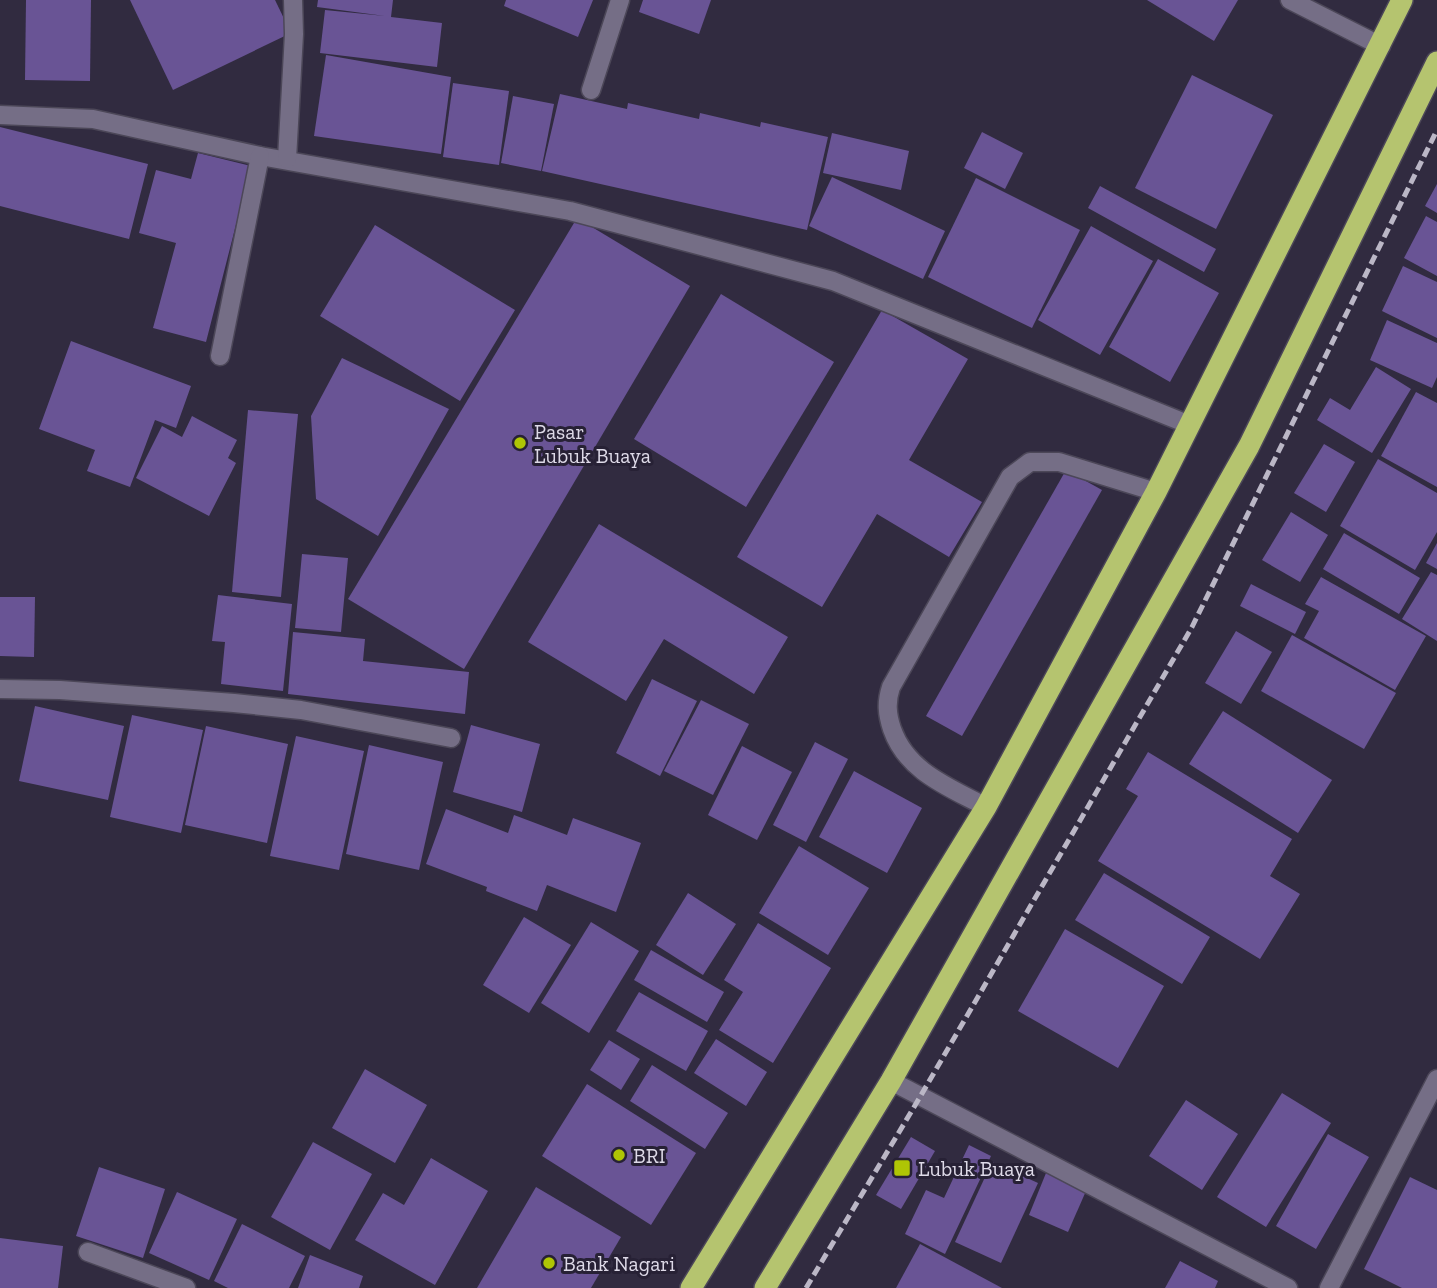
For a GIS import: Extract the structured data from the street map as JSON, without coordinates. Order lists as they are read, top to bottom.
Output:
{
  "places": {
    "other": ["Pasar Lubuk Buaya", "BRI", "Bank Nagari"],
    "transit": ["Lubuk Buaya"]
  }
}
